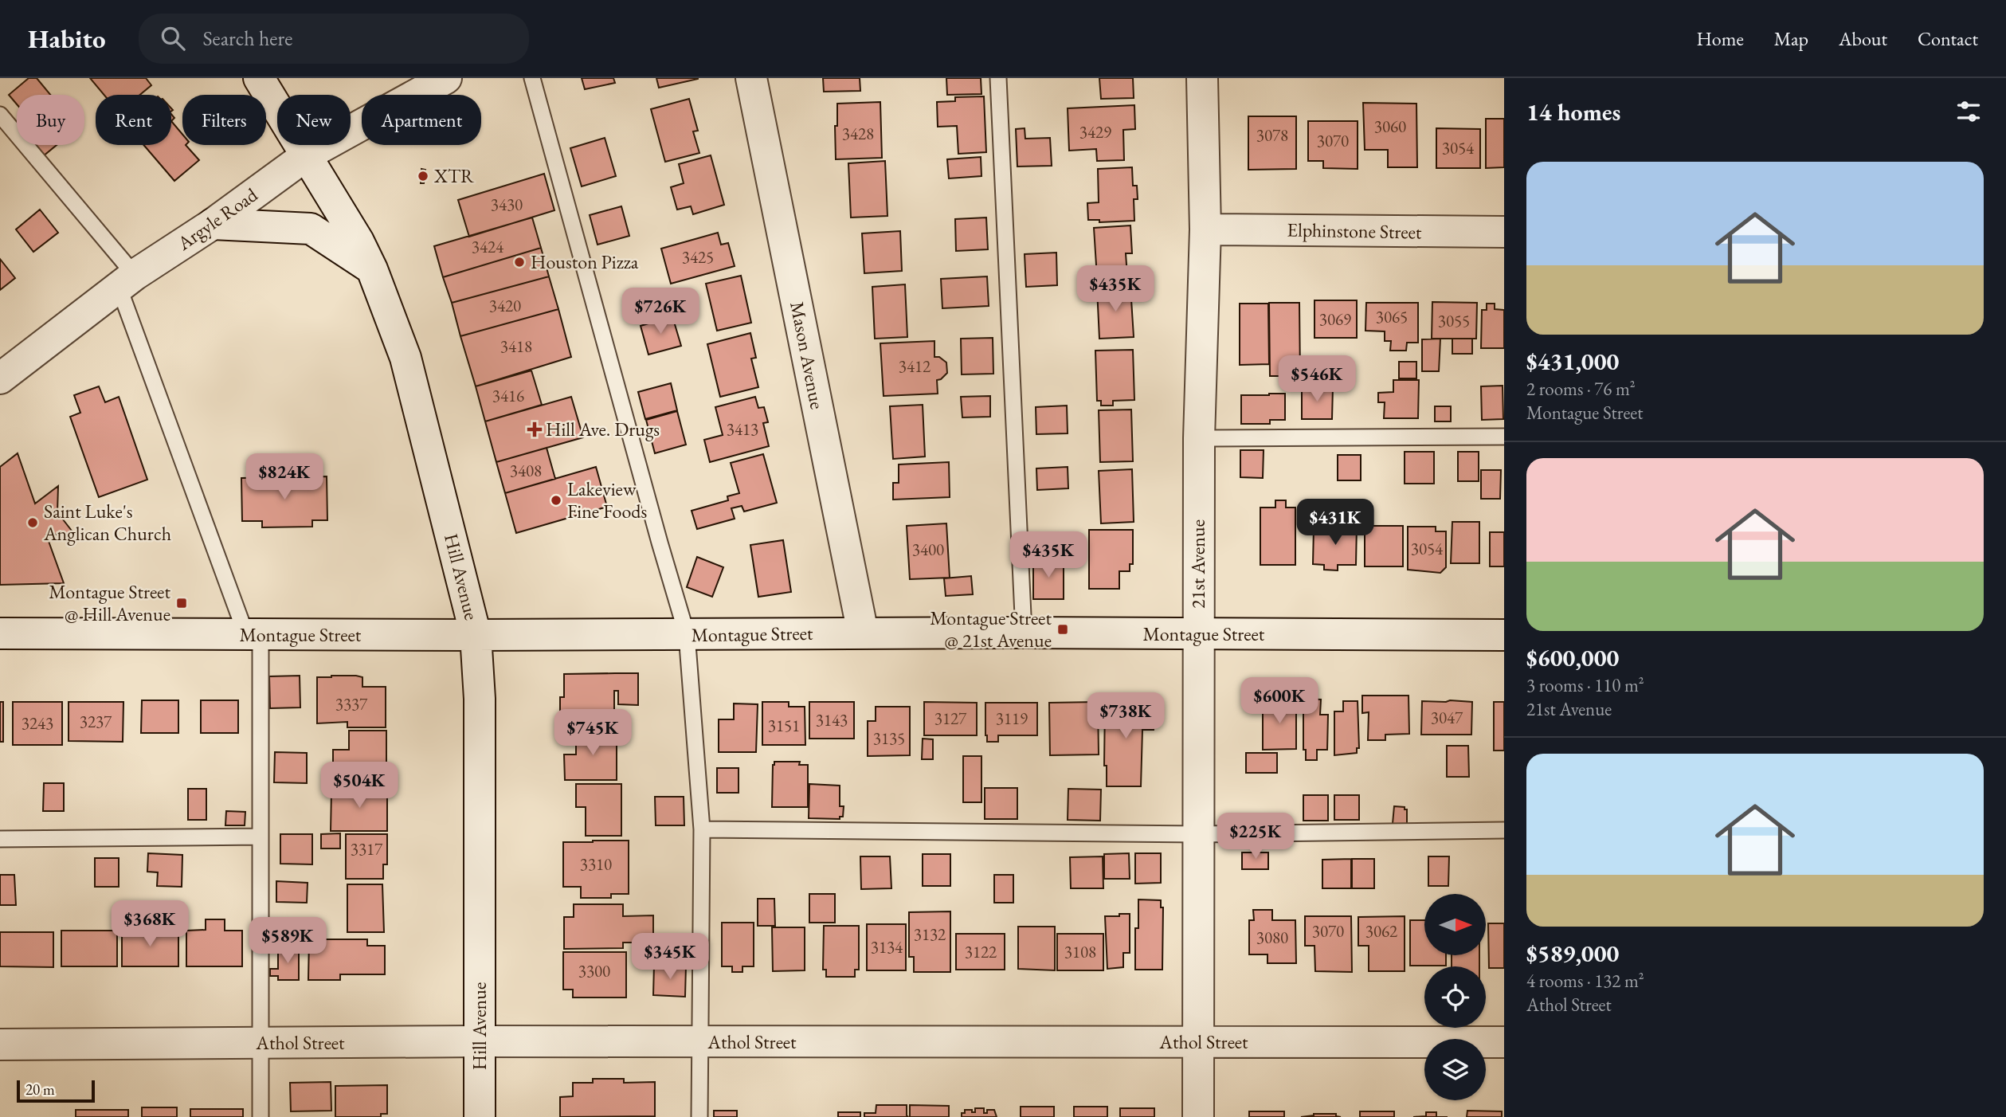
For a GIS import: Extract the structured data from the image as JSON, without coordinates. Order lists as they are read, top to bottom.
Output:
{
  "streets": {
    "street": [
      "Argyle Road",
      "Elphinstone Street",
      "Mason Avenue",
      "21st Avenue",
      "Hill Avenue",
      "Montague Street",
      "Athol Street"
    ]
  },
  "crossings": [
    ["Argyle Road", "Hill Avenue"],
    ["Elphinstone Street", "21st Avenue"],
    ["Mason Avenue", "Montague Street"],
    ["21st Avenue", "Montague Street"],
    ["21st Avenue", "Athol Street"],
    ["Hill Avenue", "Montague Street"],
    ["Hill Avenue", "Athol Street"]
  ],
  "places": {
    "other": [
      "XTR",
      "Houston Pizza",
      "Lakeview Fine Foods",
      "Saint Luke's Anglican Church"
    ],
    "health": ["Hill Ave. Drugs"],
    "transit": ["Montague Street @ Hill Avenue", "Montague Street @ 21st Avenue"]
  },
  "house_numbers": [
    "3060",
    "3429",
    "3428",
    "3078",
    "3070",
    "3054",
    "3430",
    "3424",
    "3425",
    "3420",
    "3065",
    "3069",
    "3055",
    "3418",
    "3412",
    "3416",
    "3413",
    "3408",
    "3054",
    "3400",
    "3337",
    "3047",
    "3127",
    "3119",
    "3143",
    "3237",
    "3243",
    "3151",
    "3135",
    "3317",
    "3310",
    "3070",
    "3062",
    "3132",
    "3080",
    "3134",
    "3122",
    "3108",
    "3300"
  ],
  "scale_bar": "20 m",
  "north": "right",
  "page": {
    "header": "Habito",
    "search": "Search here",
    "nav": [
      "Home",
      "Map",
      "About",
      "Contact"
    ],
    "heading": "14 homes",
    "chip": [
      "Buy",
      "Rent",
      "Filters",
      "New",
      "Apartment"
    ],
    "list": [
      {
        "name": "$431,000",
        "note": "2 rooms · 76 m² · Montague Street"
      },
      {
        "name": "$600,000",
        "note": "3 rooms · 110 m² · 21st Avenue"
      },
      {
        "name": "$589,000",
        "note": "4 rooms · 132 m² · Athol Street"
      }
    ],
    "price": [
      "$435K",
      "$726K",
      "$546K",
      "$824K",
      "$431K",
      "$435K",
      "$600K",
      "$738K",
      "$745K",
      "$504K",
      "$225K",
      "$368K",
      "$589K",
      "$345K"
    ],
    "scale": "20 m"
  }
}
